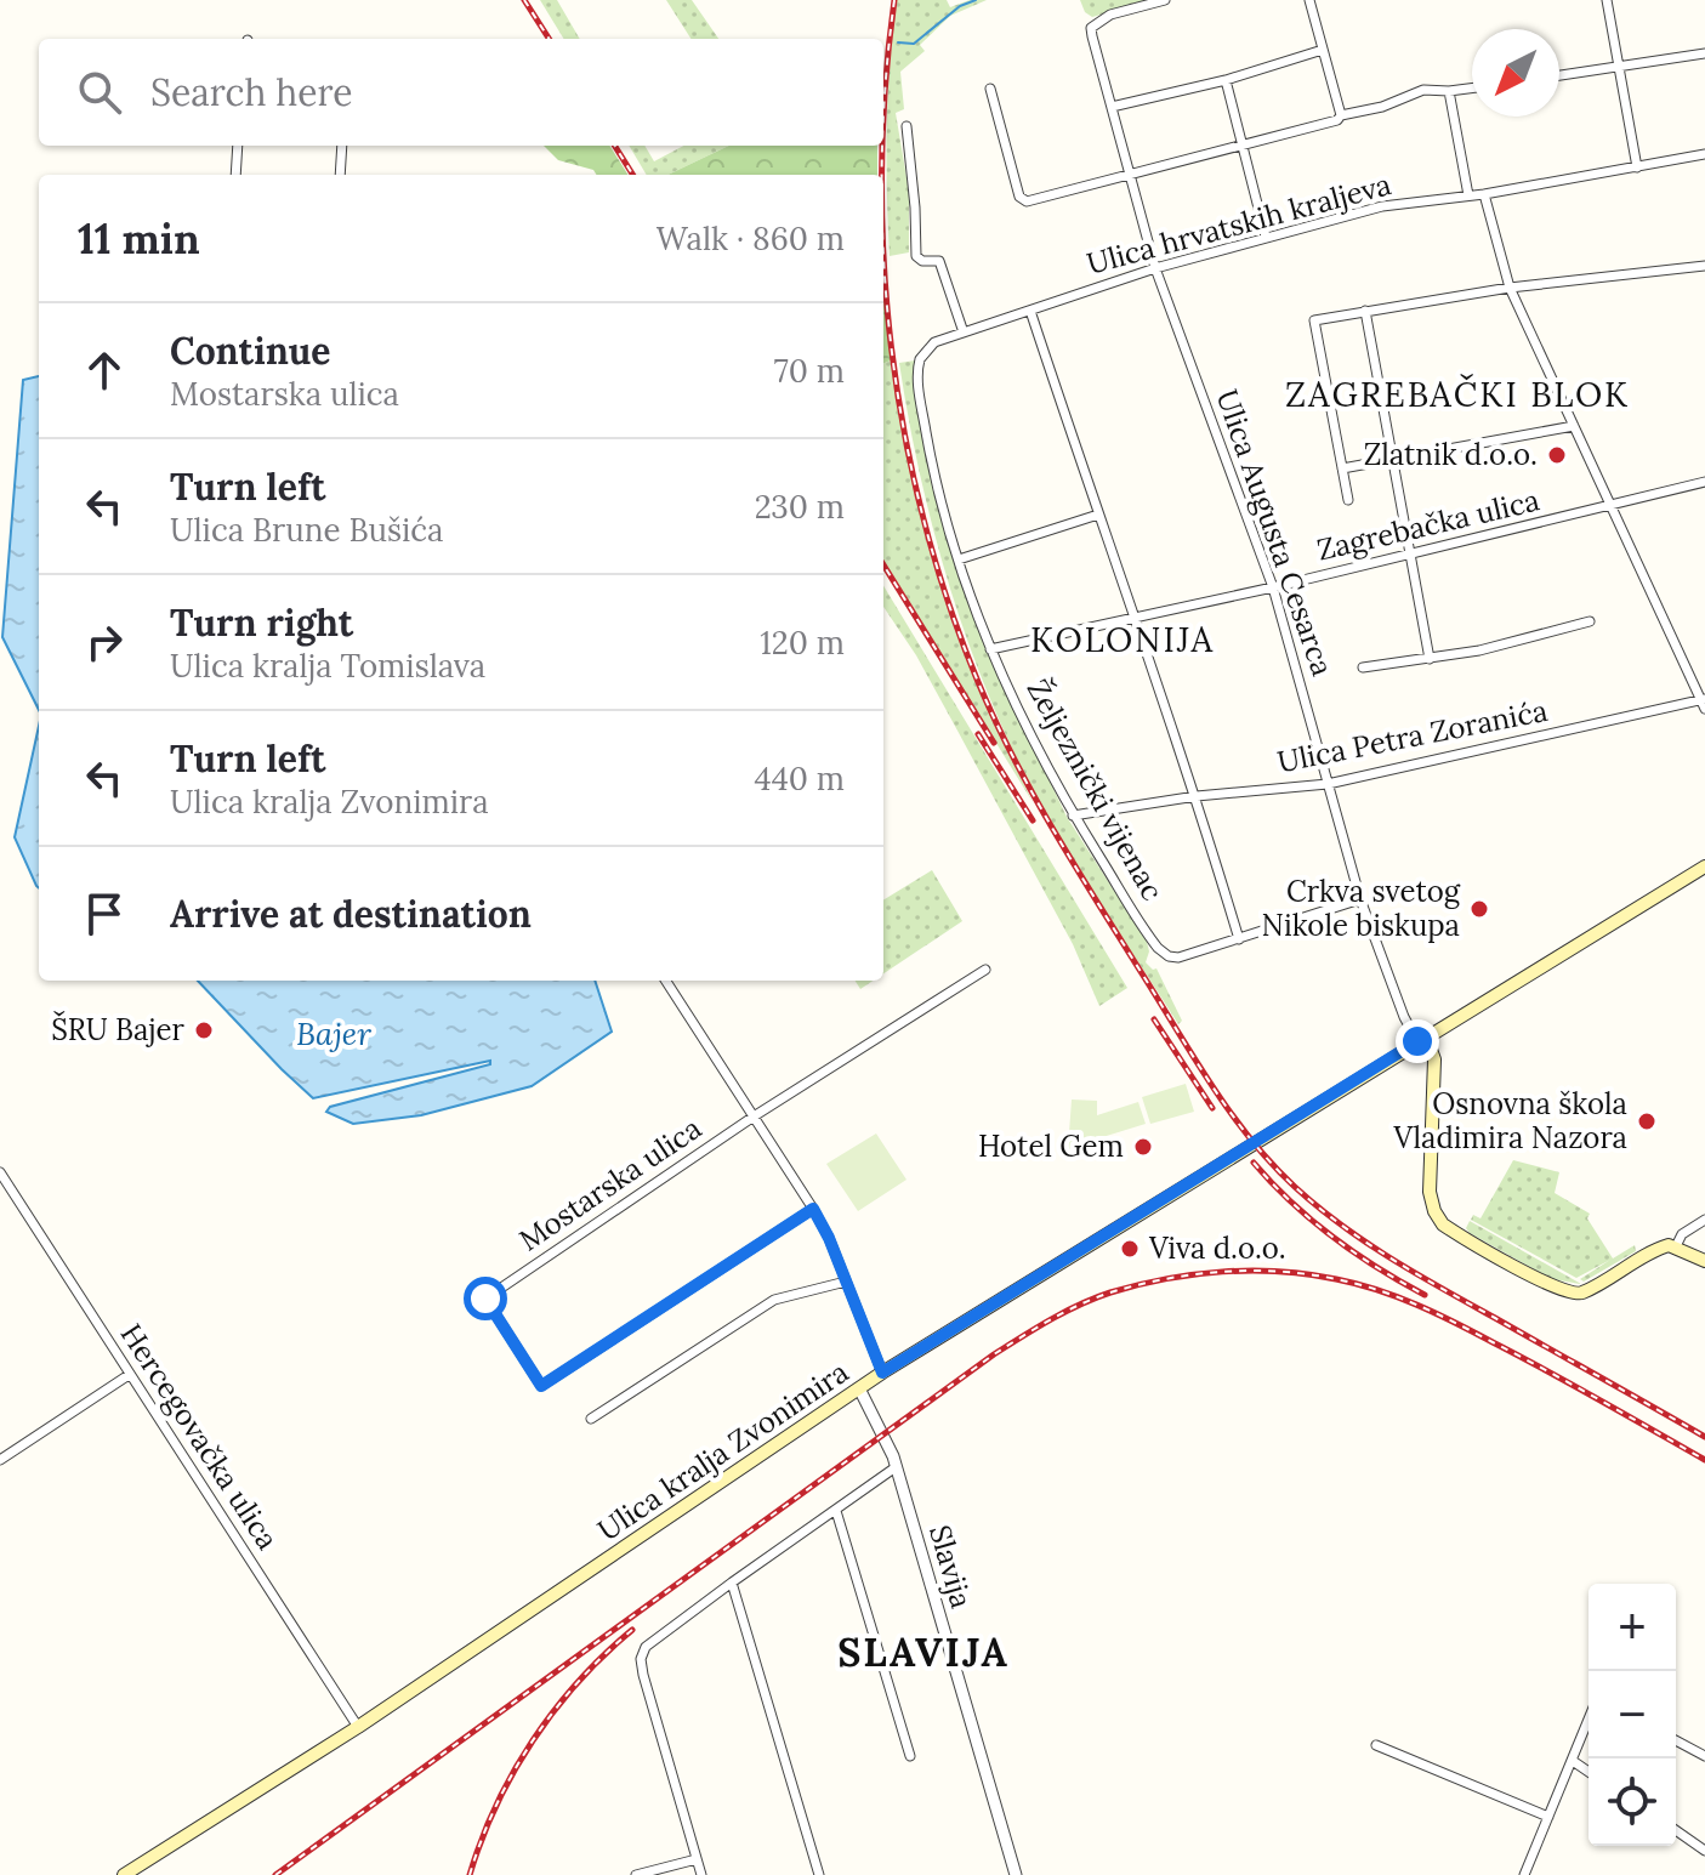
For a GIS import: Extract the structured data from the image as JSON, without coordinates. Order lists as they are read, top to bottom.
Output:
{
  "streets": {
    "main road": ["Ulica kralja Zvonimira"],
    "street": [
      "Ulica hrvatskih kraljeva",
      "Zagrebačka ulica",
      "Ulica Augusta Cesarca",
      "Ulica Petra Zoranića",
      "Željeznički vijenac",
      "Mostarska ulica",
      "Hercegovačka ulica",
      "Slavija"
    ]
  },
  "crossings": [
    ["Ulica hrvatskih kraljeva", "Ulica Augusta Cesarca"],
    ["Ulica hrvatskih kraljeva", "Željeznički vijenac"],
    ["Zagrebačka ulica", "Ulica Augusta Cesarca"],
    ["Zagrebačka ulica", "Željeznički vijenac"],
    ["Ulica Augusta Cesarca", "Ulica Petra Zoranića"],
    ["Ulica Augusta Cesarca", "Ulica kralja Zvonimira"],
    ["Ulica Petra Zoranića", "Željeznički vijenac"],
    ["Hercegovačka ulica", "Ulica kralja Zvonimira"],
    ["Ulica kralja Zvonimira", "Slavija"]
  ],
  "districts": ["ZAGREBAČKI BLOK", "KOLONIJA", "SLAVIJA"],
  "water": ["Bajer"],
  "places": [
    "Zlatnik d.o.o.",
    "Crkva svetog Nikole biskupa",
    "ŠRU Bajer",
    "Osnovna škola Vladimira Nazora",
    "Hotel Gem",
    "Viva d.o.o."
  ],
  "north": "bottom left",
  "page": {
    "search": "Search here",
    "heading": ["11 min", "Walk · 860 m"],
    "list": [
      ["Continue", "Mostarska ulica", "70 m"],
      ["Turn left", "Ulica Brune Bušića", "230 m"],
      ["Turn right", "Ulica kralja Tomislava", "120 m"],
      ["Turn left", "Ulica kralja Zvonimira", "440 m"],
      "Arrive at destination"
    ],
    "map_buttons": ["+", "−"]
  }
}
